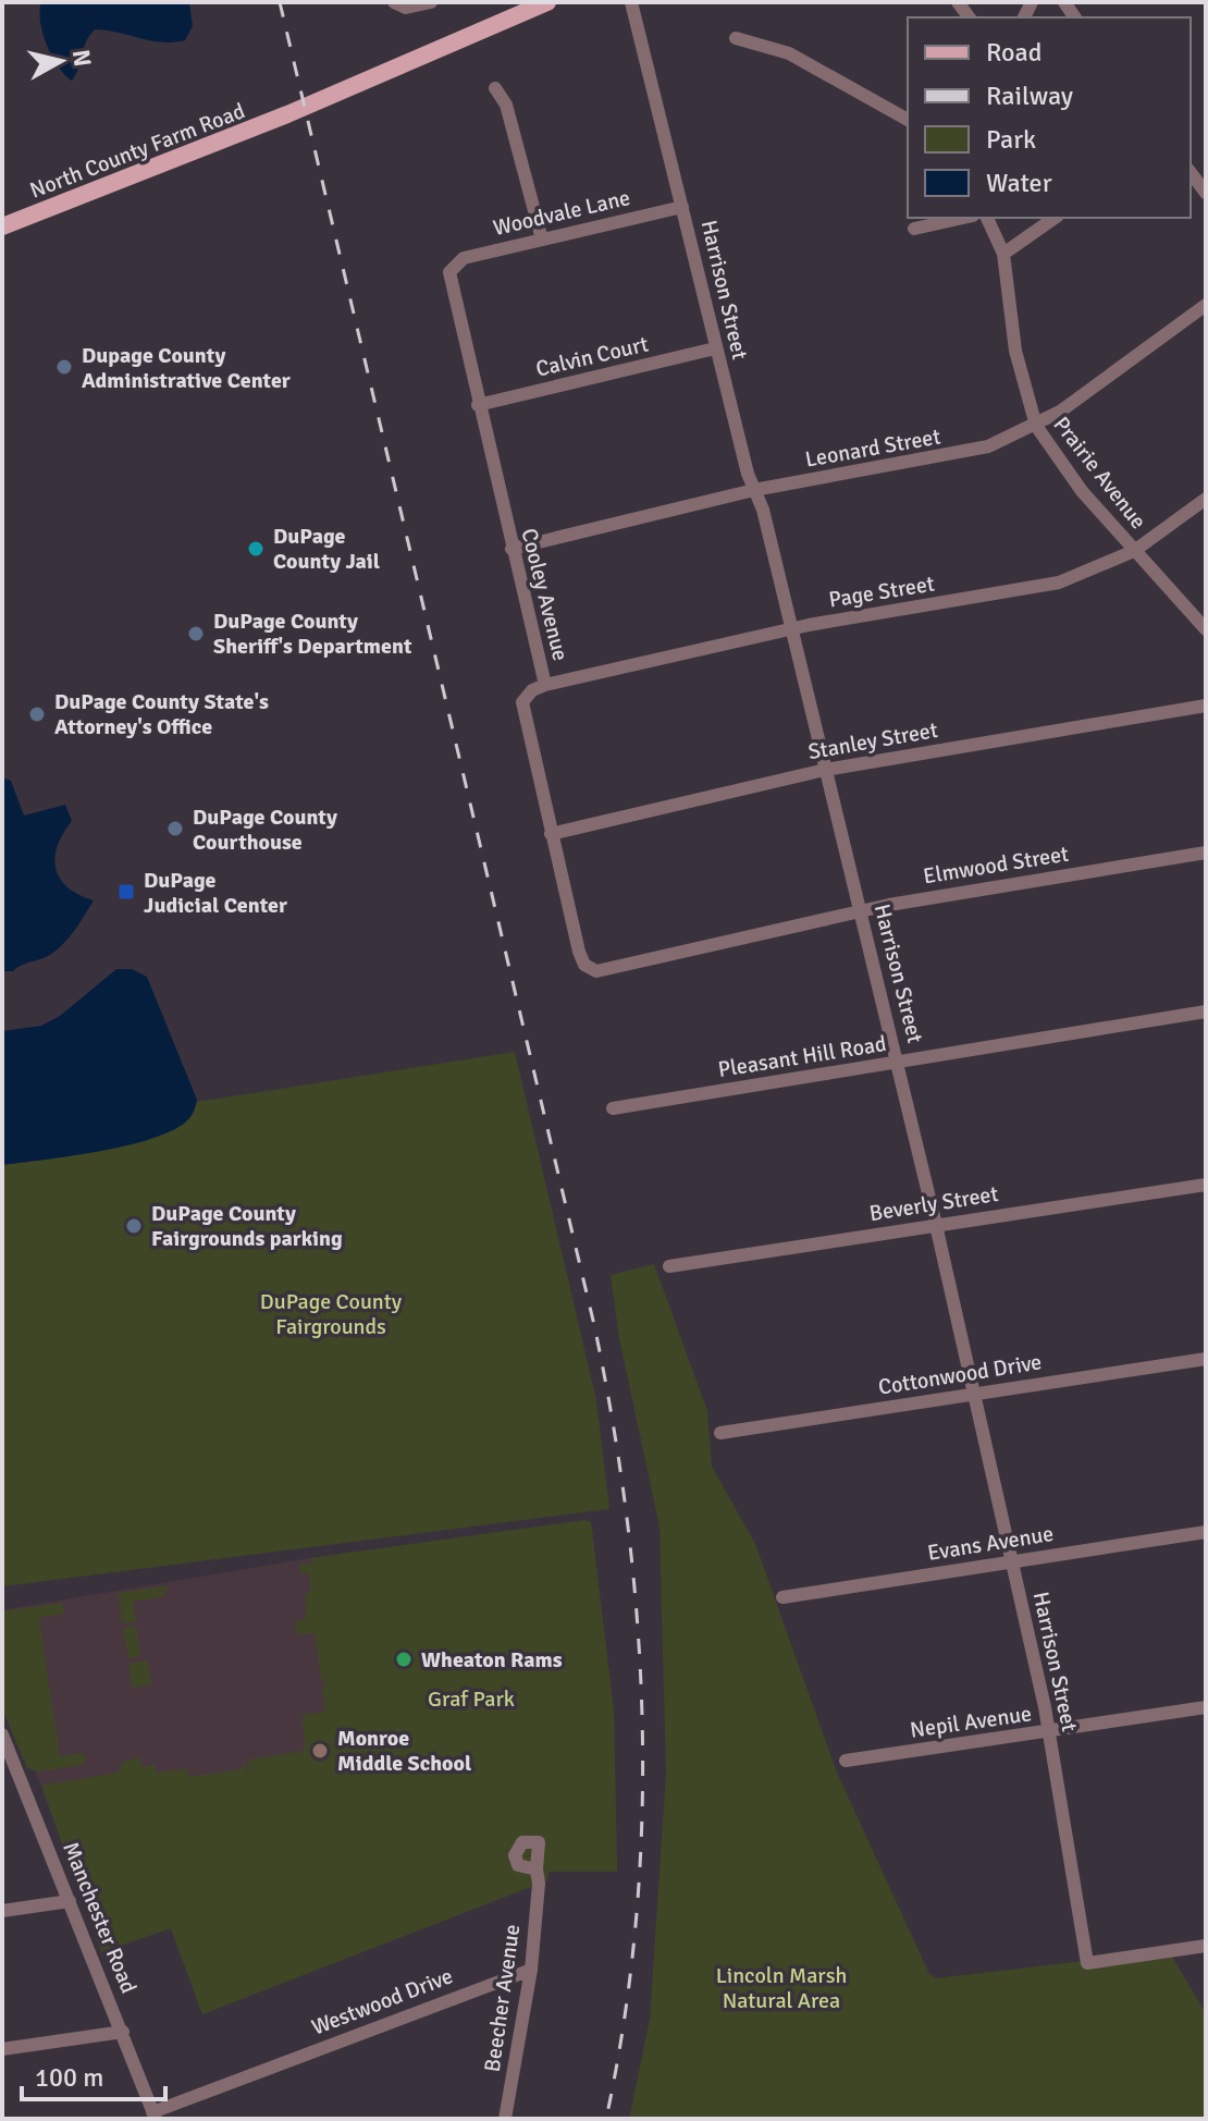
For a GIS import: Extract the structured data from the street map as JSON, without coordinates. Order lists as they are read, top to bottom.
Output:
{
  "streets": {
    "main road": ["North County Farm Road"],
    "street": [
      "Woodvale Lane",
      "Harrison Street",
      "Calvin Court",
      "Leonard Street",
      "Prairie Avenue",
      "Page Street",
      "Cooley Avenue",
      "Stanley Street",
      "Elmwood Street",
      "Pleasant Hill Road",
      "Beverly Street",
      "Cottonwood Drive",
      "Evans Avenue",
      "Nepil Avenue",
      "Manchester Road",
      "Beecher Avenue",
      "Westwood Drive"
    ]
  },
  "crossings": [
    ["Woodvale Lane", "Harrison Street"],
    ["Woodvale Lane", "Cooley Avenue"],
    ["Harrison Street", "Calvin Court"],
    ["Harrison Street", "Leonard Street"],
    ["Harrison Street", "Page Street"],
    ["Harrison Street", "Stanley Street"],
    ["Harrison Street", "Elmwood Street"],
    ["Harrison Street", "Pleasant Hill Road"],
    ["Harrison Street", "Beverly Street"],
    ["Harrison Street", "Cottonwood Drive"],
    ["Harrison Street", "Evans Avenue"],
    ["Harrison Street", "Nepil Avenue"],
    ["Calvin Court", "Cooley Avenue"],
    ["Leonard Street", "Prairie Avenue"],
    ["Leonard Street", "Cooley Avenue"],
    ["Prairie Avenue", "Page Street"],
    ["Page Street", "Cooley Avenue"],
    ["Cooley Avenue", "Stanley Street"],
    ["Cooley Avenue", "Elmwood Street"],
    ["Manchester Road", "Westwood Drive"],
    ["Beecher Avenue", "Westwood Drive"]
  ],
  "parks": ["DuPage County Fairgrounds", "Graf Park", "Lincoln Marsh Natural Area"],
  "places": {
    "other": [
      "Dupage County Administrative Center",
      "DuPage County Jail",
      "DuPage County Sheriff's Department",
      "DuPage County State's Attorney's Office",
      "DuPage County Courthouse",
      "DuPage County Fairgrounds parking",
      "Wheaton Rams",
      "Monroe Middle School"
    ],
    "transit": ["DuPage Judicial Center"]
  },
  "legend": [
    "Road",
    "Railway",
    "Park",
    "Water"
  ],
  "scale_bar": "100 m",
  "north": "right"
}
